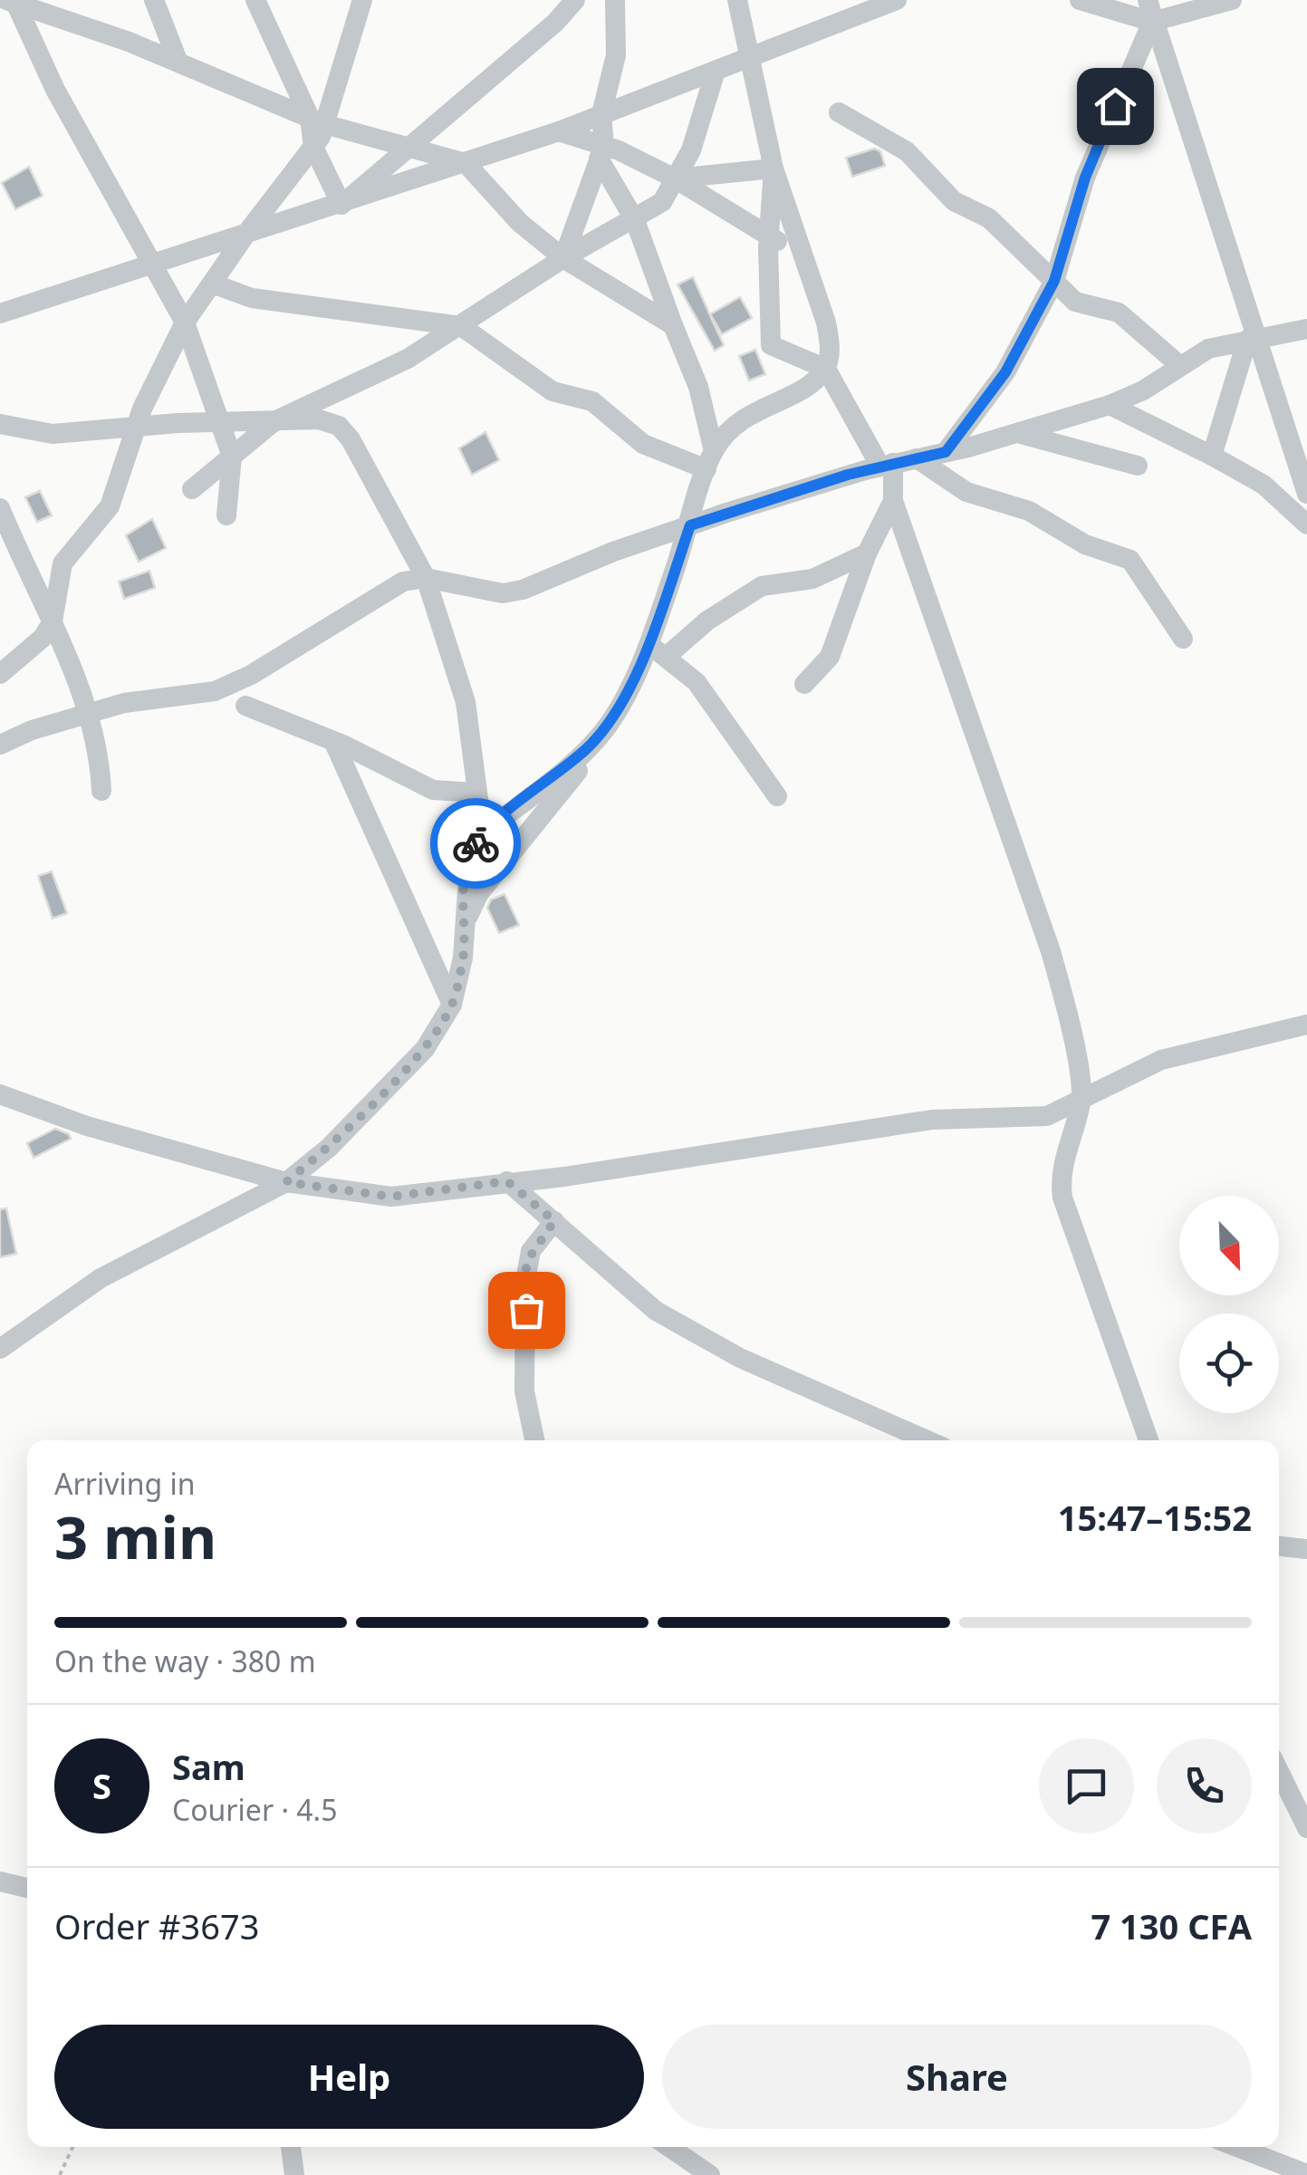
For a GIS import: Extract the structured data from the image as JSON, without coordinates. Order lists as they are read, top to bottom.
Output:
{
  "north": "bottom right",
  "page": {
    "heading": ["3 min", "Arriving in", "15:47–15:52"],
    "panel": [
      "Sam",
      "Courier · 4.5",
      "Order #3673",
      "7 130 CFA"
    ],
    "bar": "On the way · 380 m",
    "round": "S",
    "buttons": ["Help", "Share"]
  }
}
